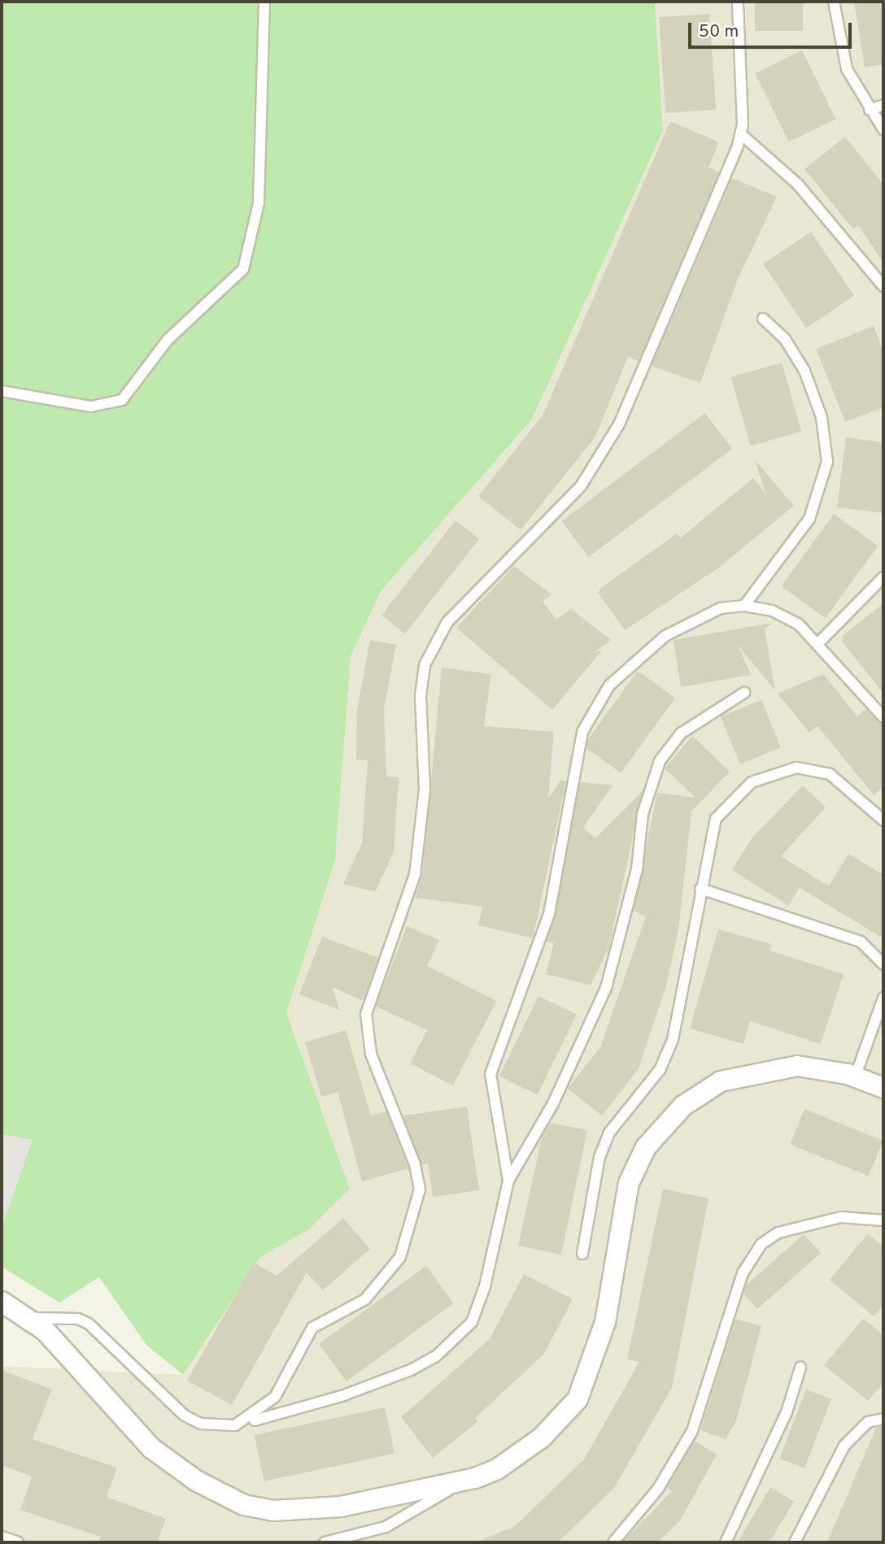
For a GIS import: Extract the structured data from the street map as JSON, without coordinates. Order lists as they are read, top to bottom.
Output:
{
  "scale_bar": "50 m"
}
